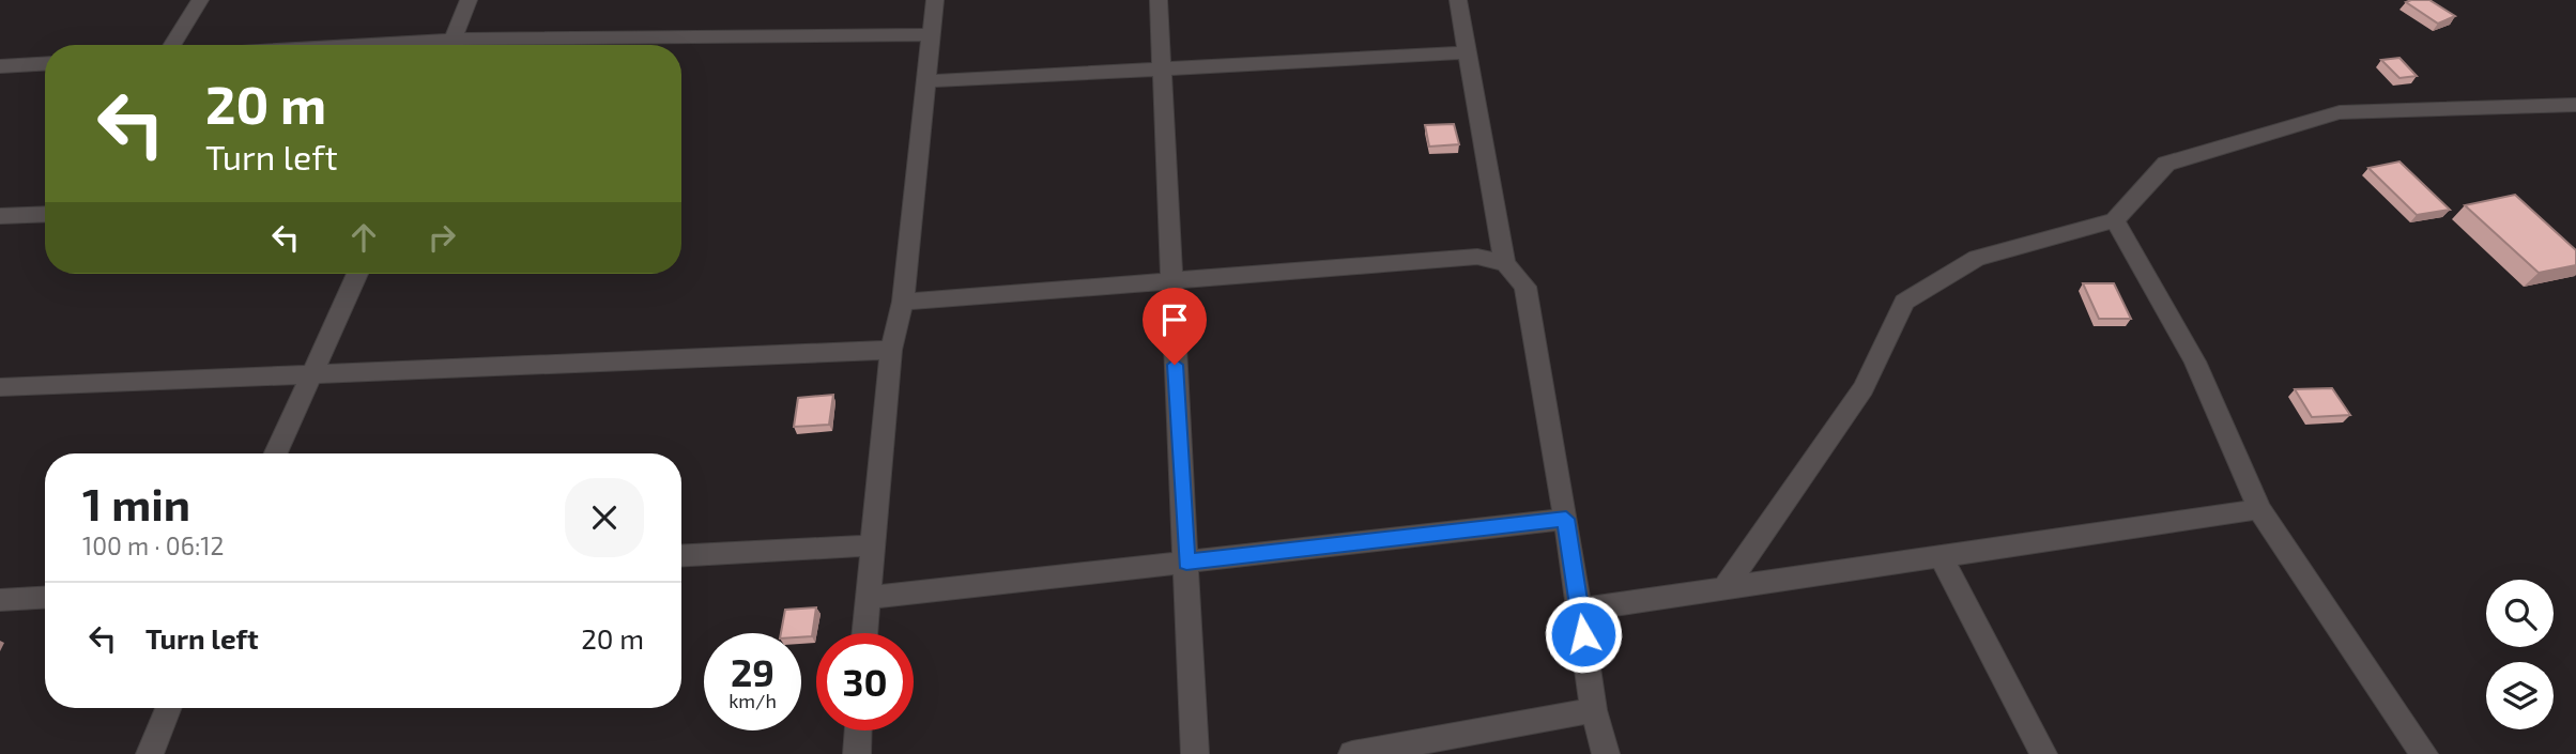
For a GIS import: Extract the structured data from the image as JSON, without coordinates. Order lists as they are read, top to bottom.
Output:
{
  "page": {
    "turn": ["20 m", "Turn left"],
    "heading": ["1 min", "100 m · 06:12"],
    "list": [
      {
        "name": "Turn left",
        "value": "20 m"
      }
    ],
    "speed": "29 km/h",
    "limit": "30"
  }
}
